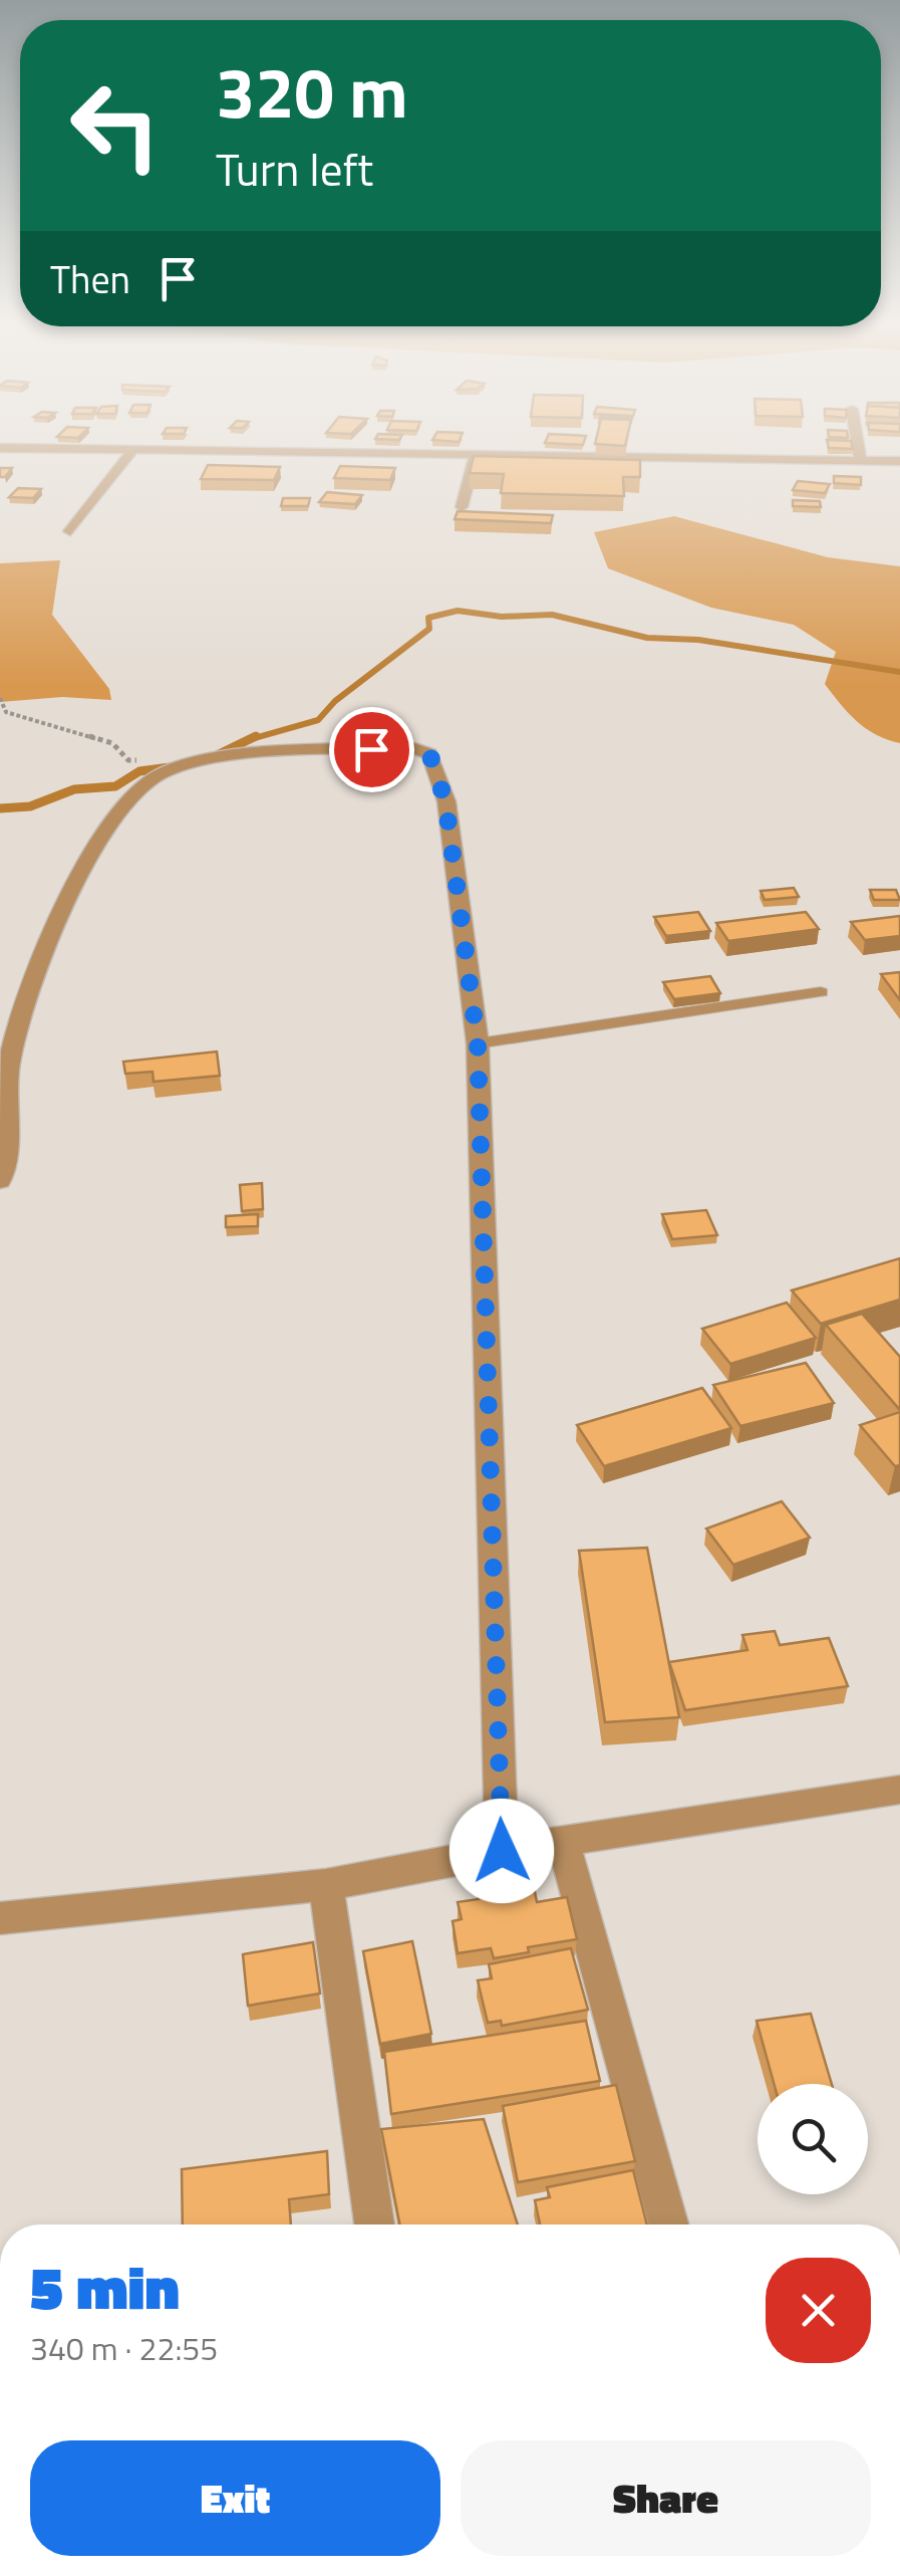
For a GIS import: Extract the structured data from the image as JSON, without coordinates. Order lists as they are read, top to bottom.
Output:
{
  "page": {
    "turn": ["320 m", "Turn left"],
    "then": "Then",
    "heading": ["5 min", "340 m · 22:55"],
    "buttons": ["Exit", "Share"]
  }
}
